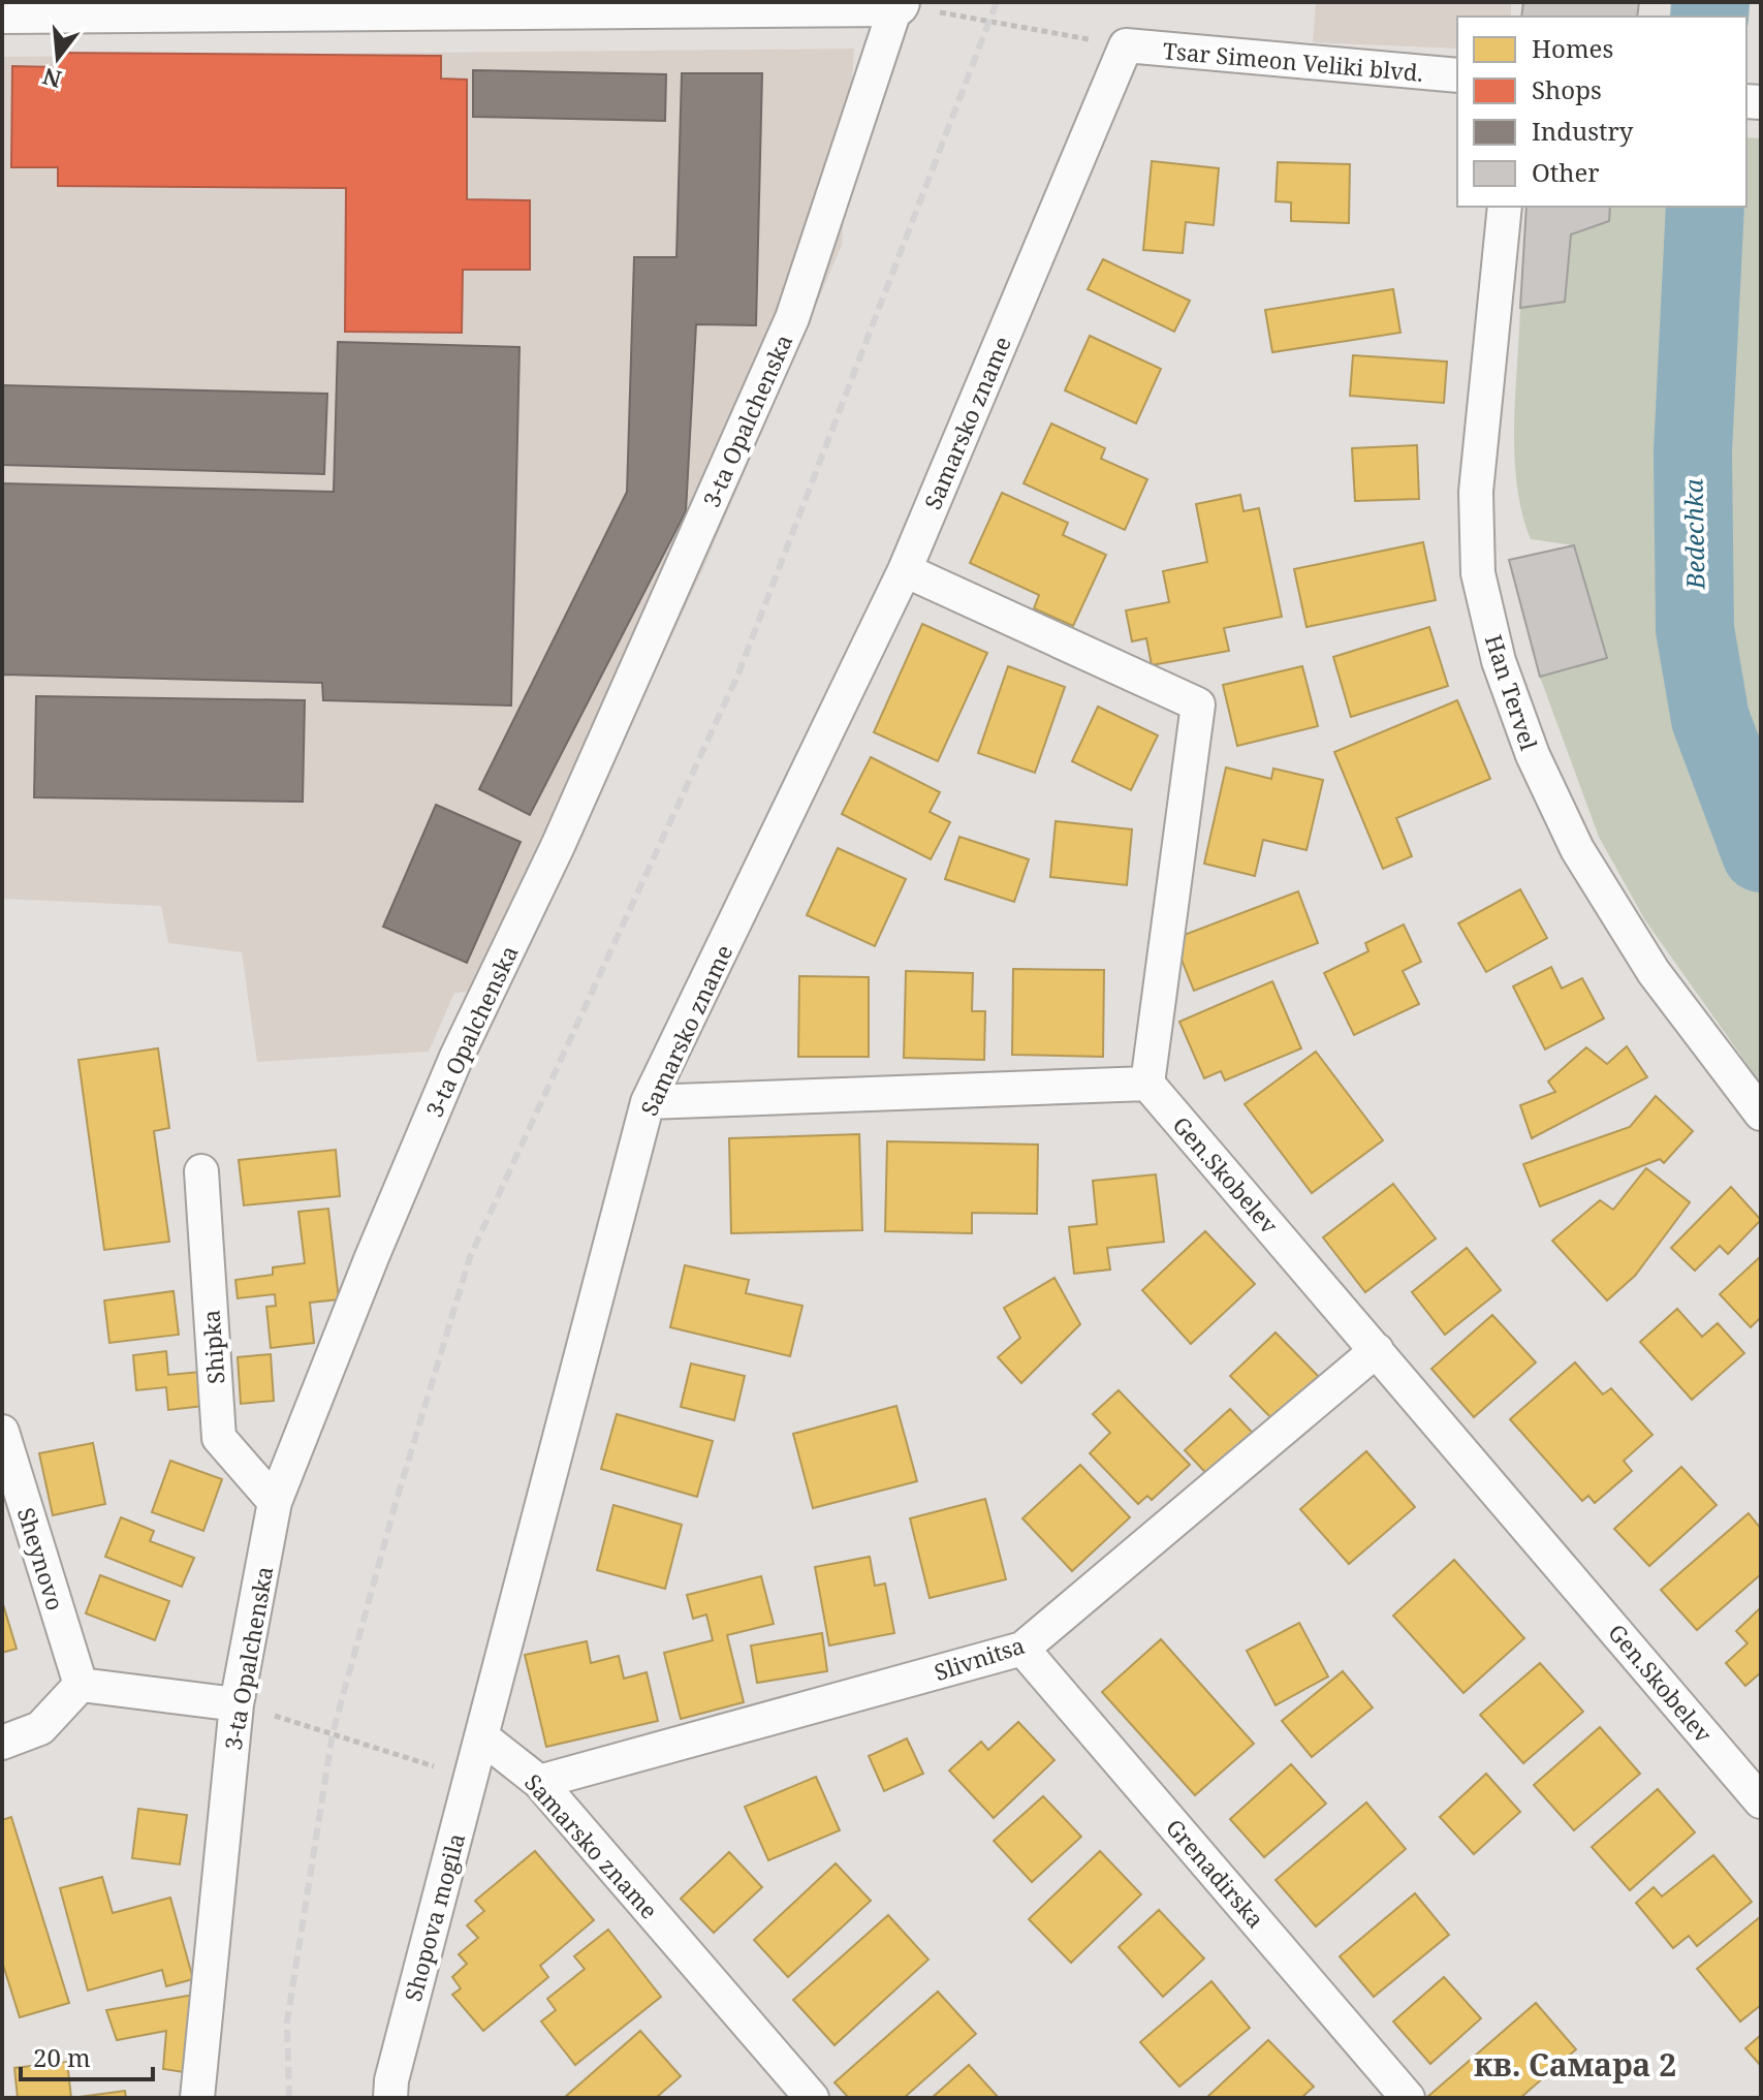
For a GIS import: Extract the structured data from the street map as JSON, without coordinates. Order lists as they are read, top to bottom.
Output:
{
  "streets": {
    "street": [
      "Tsar Simeon Veliki blvd.",
      "3-ta Opalchenska",
      "Samarsko zname",
      "Han Tervel",
      "Gen.Skobelev",
      "Shipka",
      "Sheynovo",
      "Slivnitsa",
      "Grenadirska",
      "Shopova mogila"
    ]
  },
  "crossings": [
    ["Tsar Simeon Veliki blvd.", "Samarsko zname"],
    ["3-ta Opalchenska", "Shipka"],
    ["Samarsko zname", "Slivnitsa"],
    ["Samarsko zname", "Shopova mogila"],
    ["Gen.Skobelev", "Slivnitsa"],
    ["Slivnitsa", "Grenadirska"]
  ],
  "districts": ["кв. Самара 2"],
  "water": ["Bedechka"],
  "legend": [
    "Homes",
    "Shops",
    "Industry",
    "Other"
  ],
  "scale_bar": "20 m",
  "north": "bottom"
}
